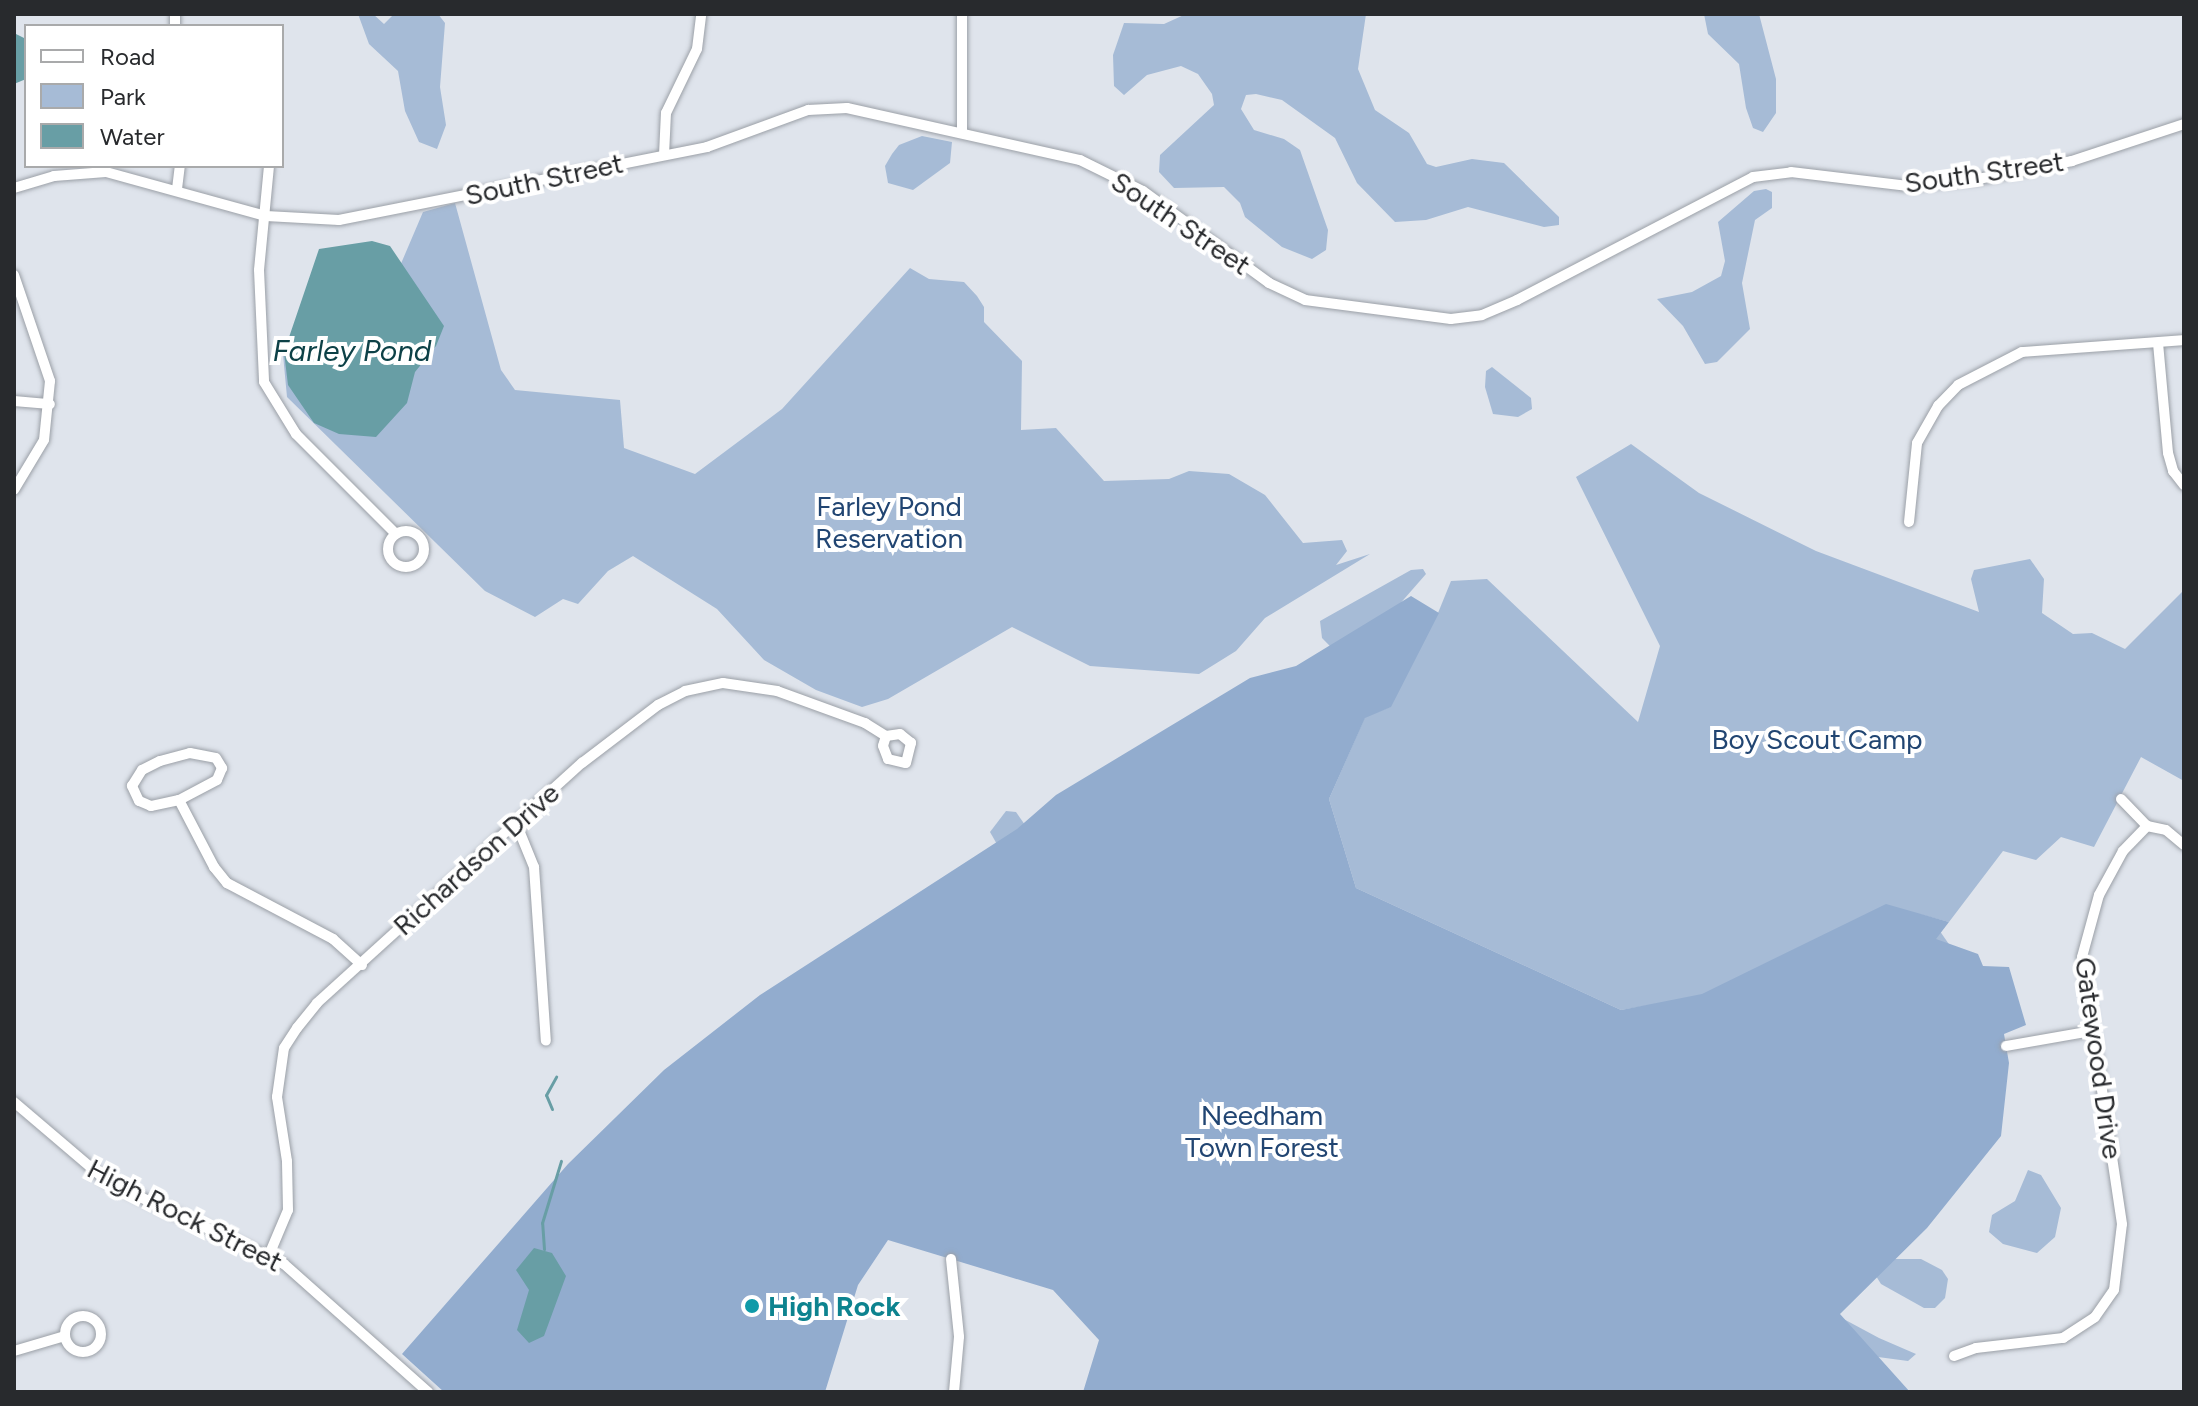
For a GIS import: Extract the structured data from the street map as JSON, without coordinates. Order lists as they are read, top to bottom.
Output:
{
  "streets": {
    "street": [
      "South Street",
      "Richardson Drive",
      "Gatewood Drive",
      "High Rock Street"
    ]
  },
  "crossings": [
    ["Richardson Drive", "High Rock Street"]
  ],
  "water": ["Farley Pond"],
  "parks": ["Farley Pond Reservation", "Boy Scout Camp", "Needham Town Forest"],
  "places": ["High Rock"],
  "legend": ["Road", "Park", "Water"]
}
